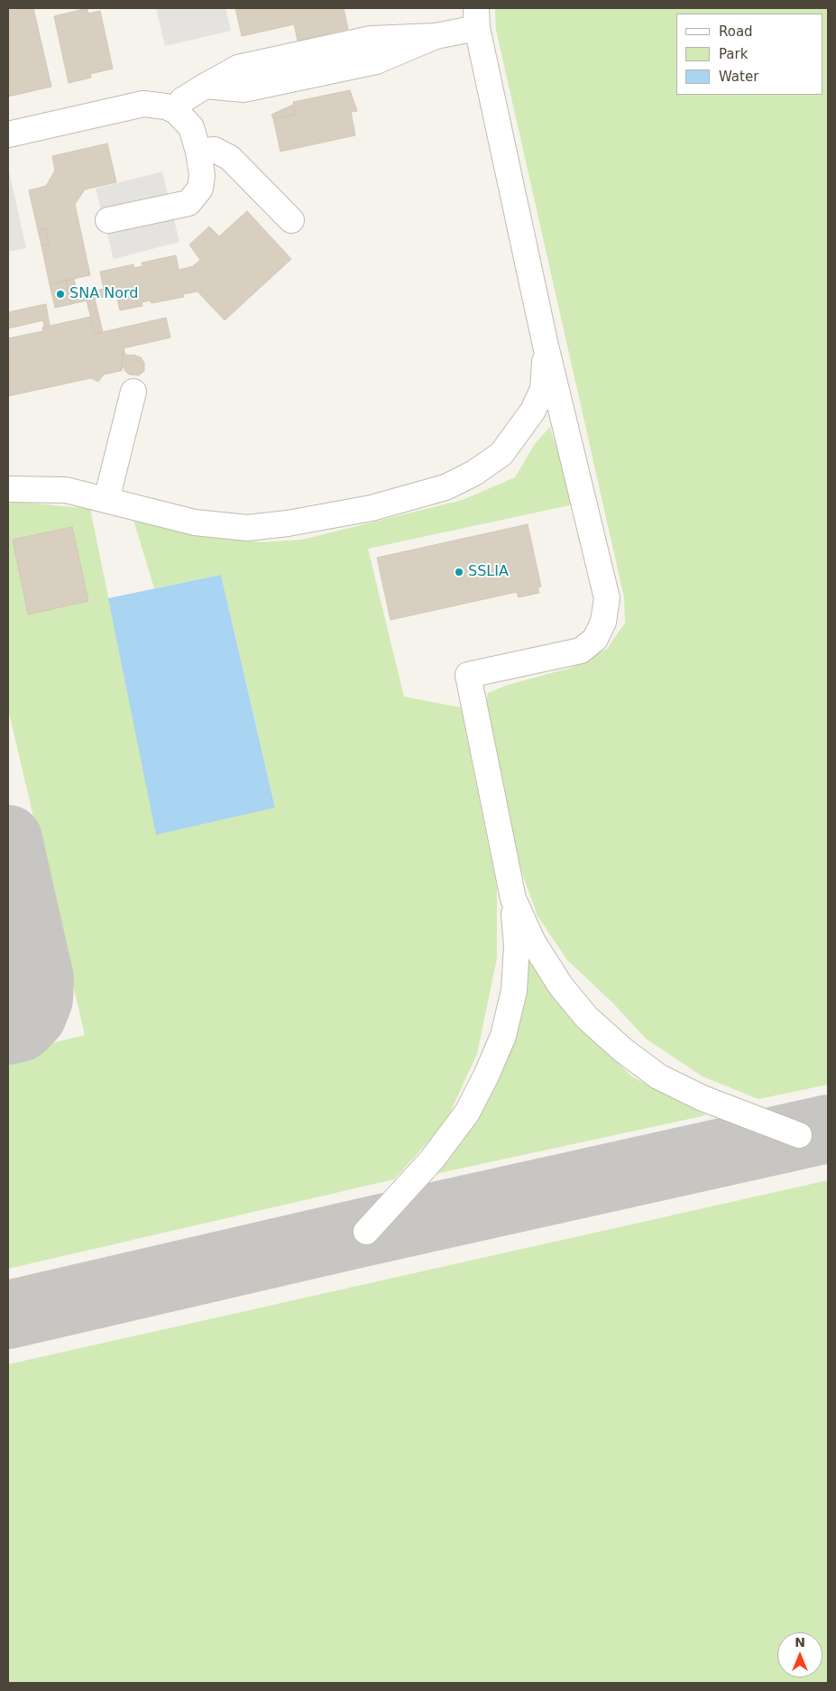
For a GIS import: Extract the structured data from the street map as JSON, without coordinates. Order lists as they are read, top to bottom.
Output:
{
  "places": ["SNA Nord", "SSLIA"],
  "legend": ["Road", "Park", "Water"],
  "north": "top"
}
